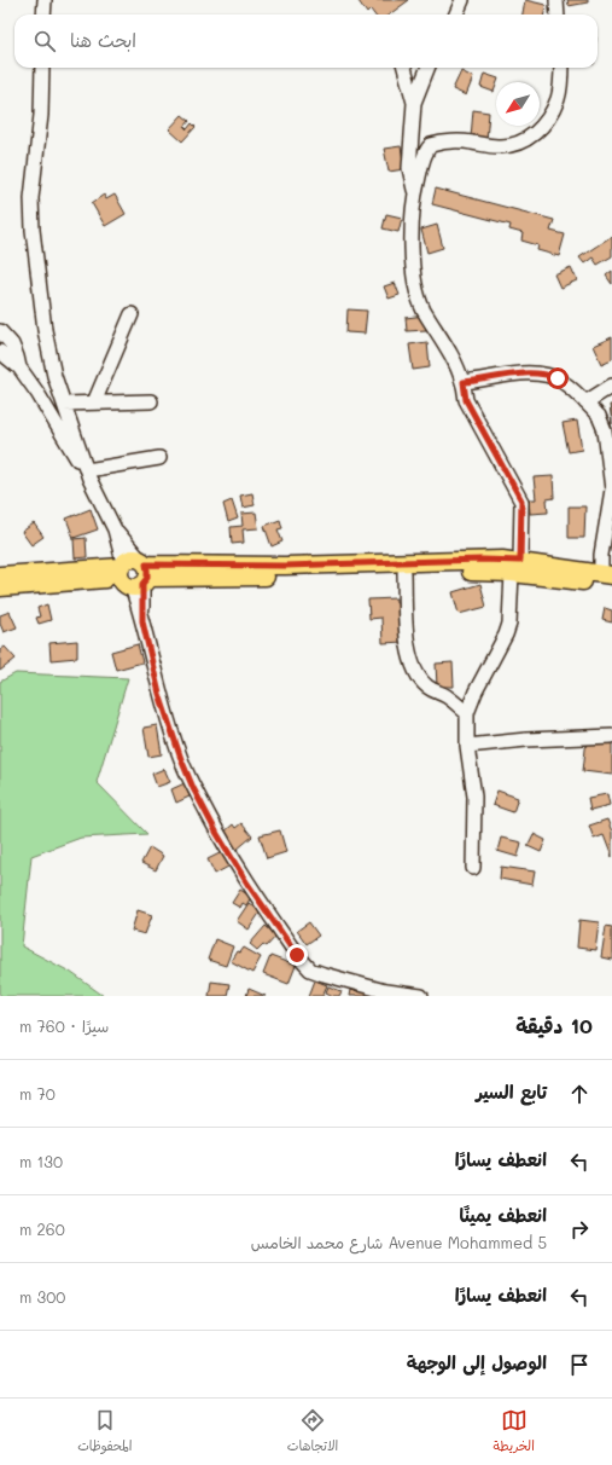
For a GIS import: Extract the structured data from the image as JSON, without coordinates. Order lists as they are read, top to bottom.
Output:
{
  "north": "bottom left",
  "page": {
    "search": "ابحث هنا",
    "heading": ["10 دقيقة", "سيرًا · 760 m"],
    "list": [
      ["تابع السير", "70 m"],
      ["انعطف يسارًا", "130 m"],
      ["انعطف يمينًا", "Avenue Mohammed 5 شارع محمد الخامس", "260 m"],
      ["انعطف يسارًا", "300 m"],
      "الوصول إلى الوجهة"
    ],
    "nav": ["الخريطة", "الاتجاهات", "المحفوظات"]
  }
}
